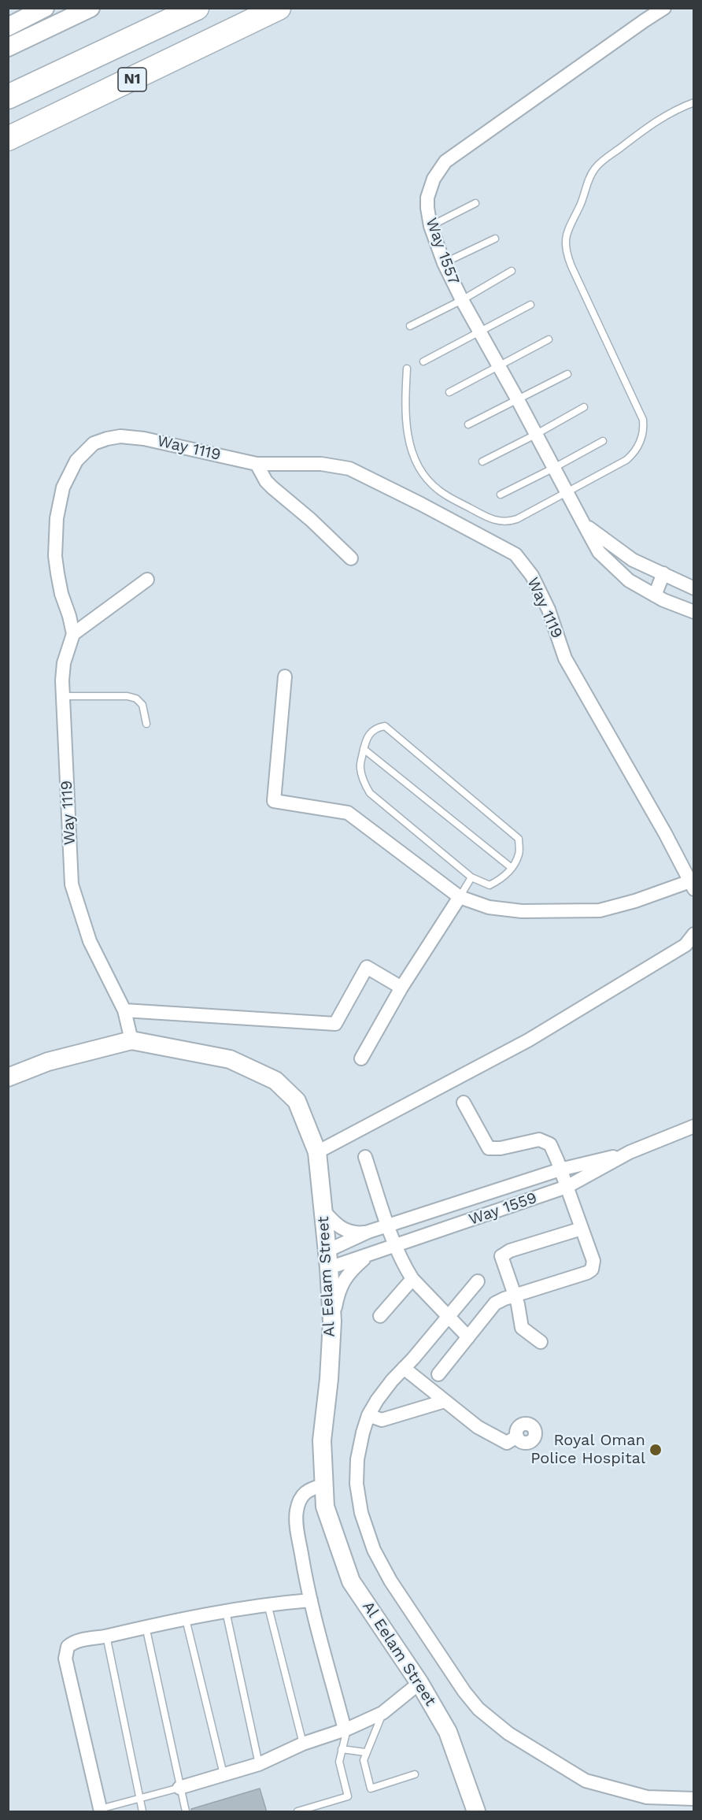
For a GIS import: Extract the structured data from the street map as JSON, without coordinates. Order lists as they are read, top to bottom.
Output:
{
  "streets": {
    "highway": ["N1"],
    "main road": ["Al Eelam Street"],
    "street": ["Way 1557", "Way 1119", "Way 1559"]
  },
  "crossings": [
    ["Way 1119", "Al Eelam Street"],
    ["Way 1559", "Al Eelam Street"]
  ],
  "places": ["Royal Oman Police Hospital"]
}
